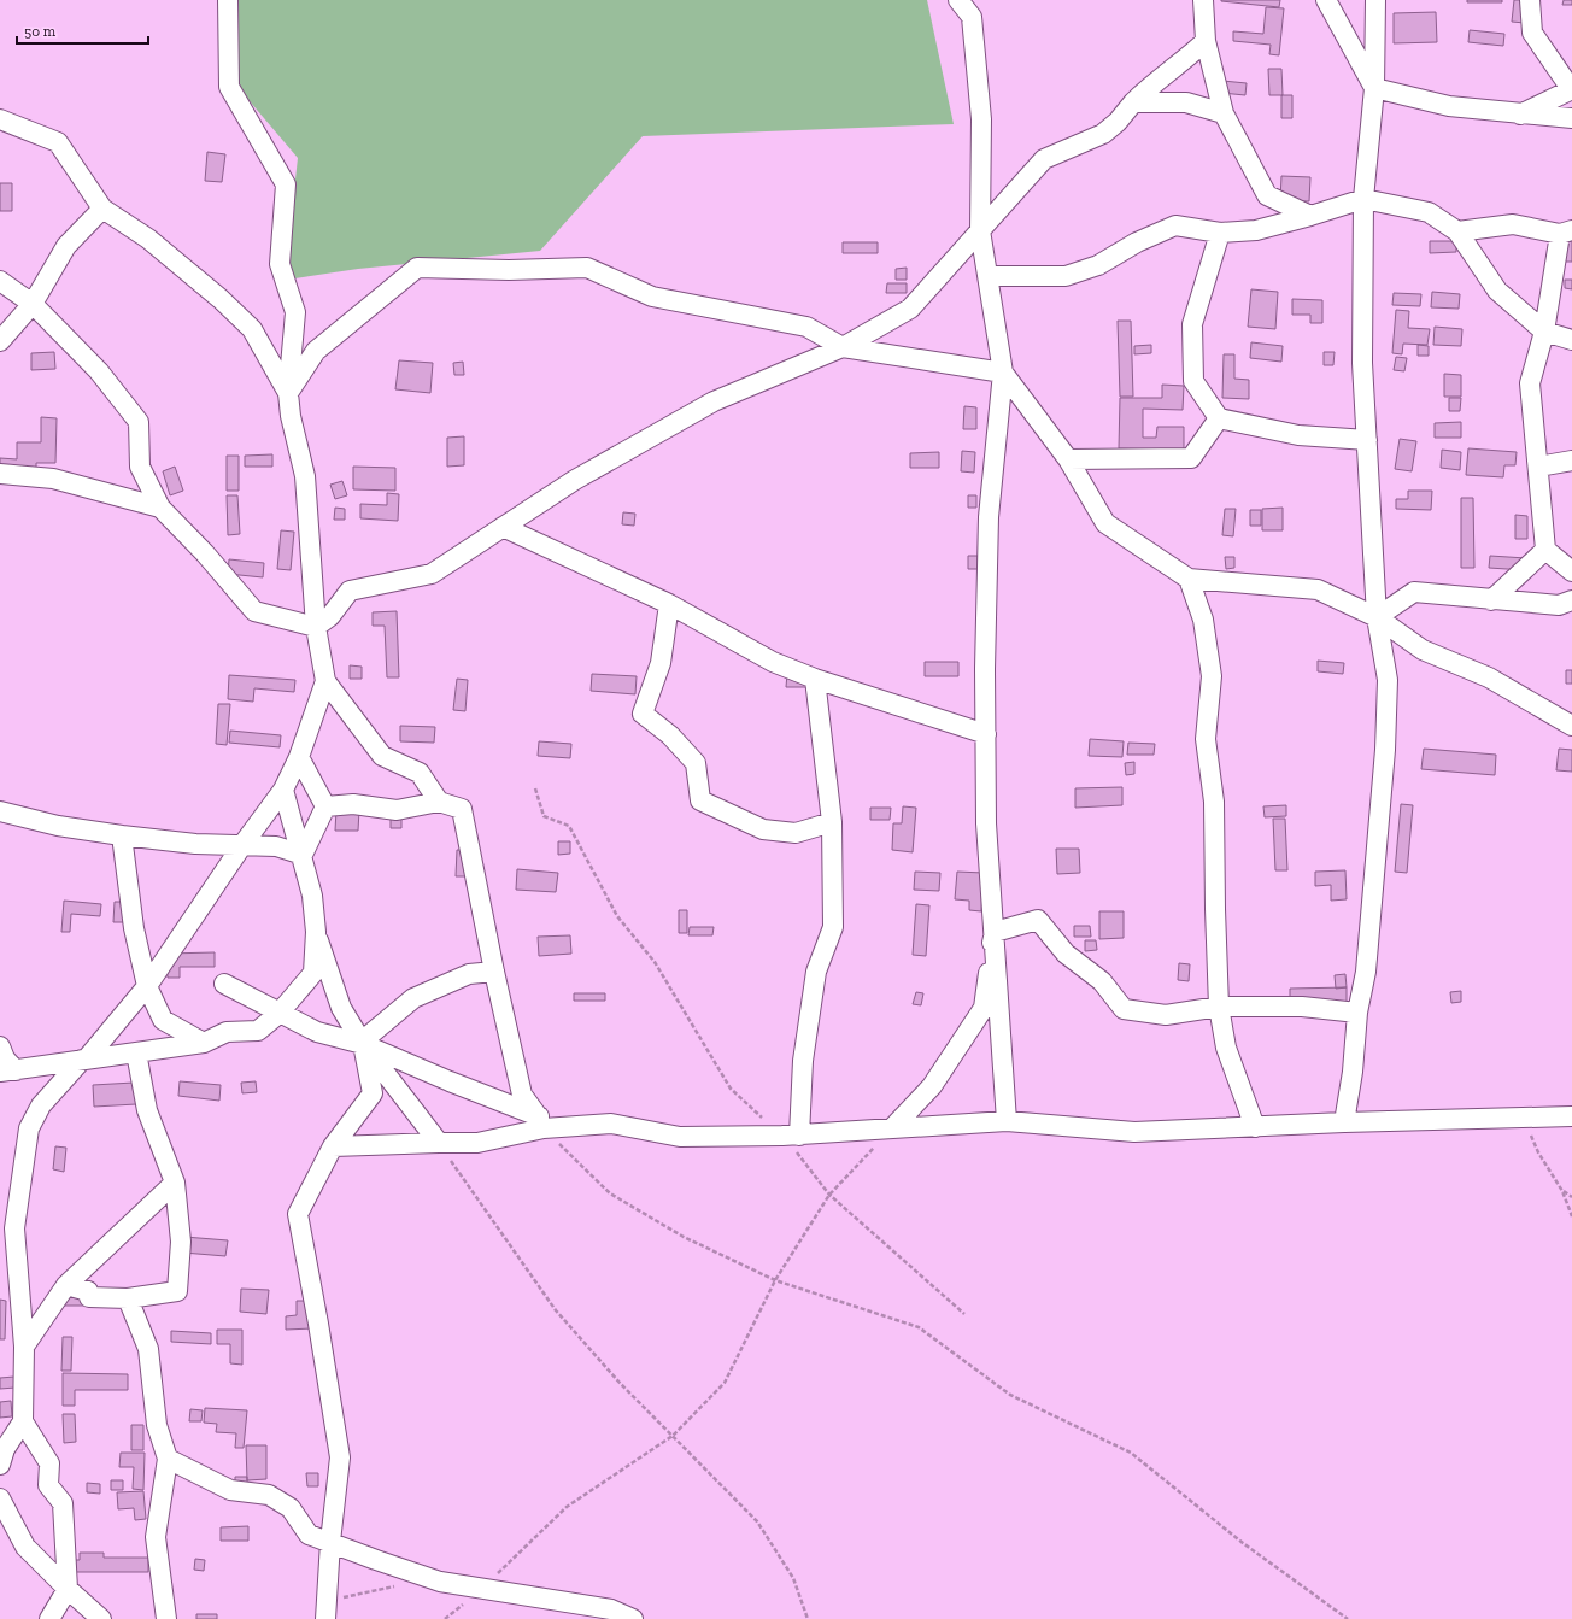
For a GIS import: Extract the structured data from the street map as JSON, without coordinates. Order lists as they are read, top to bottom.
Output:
{
  "scale_bar": "50 m"
}
